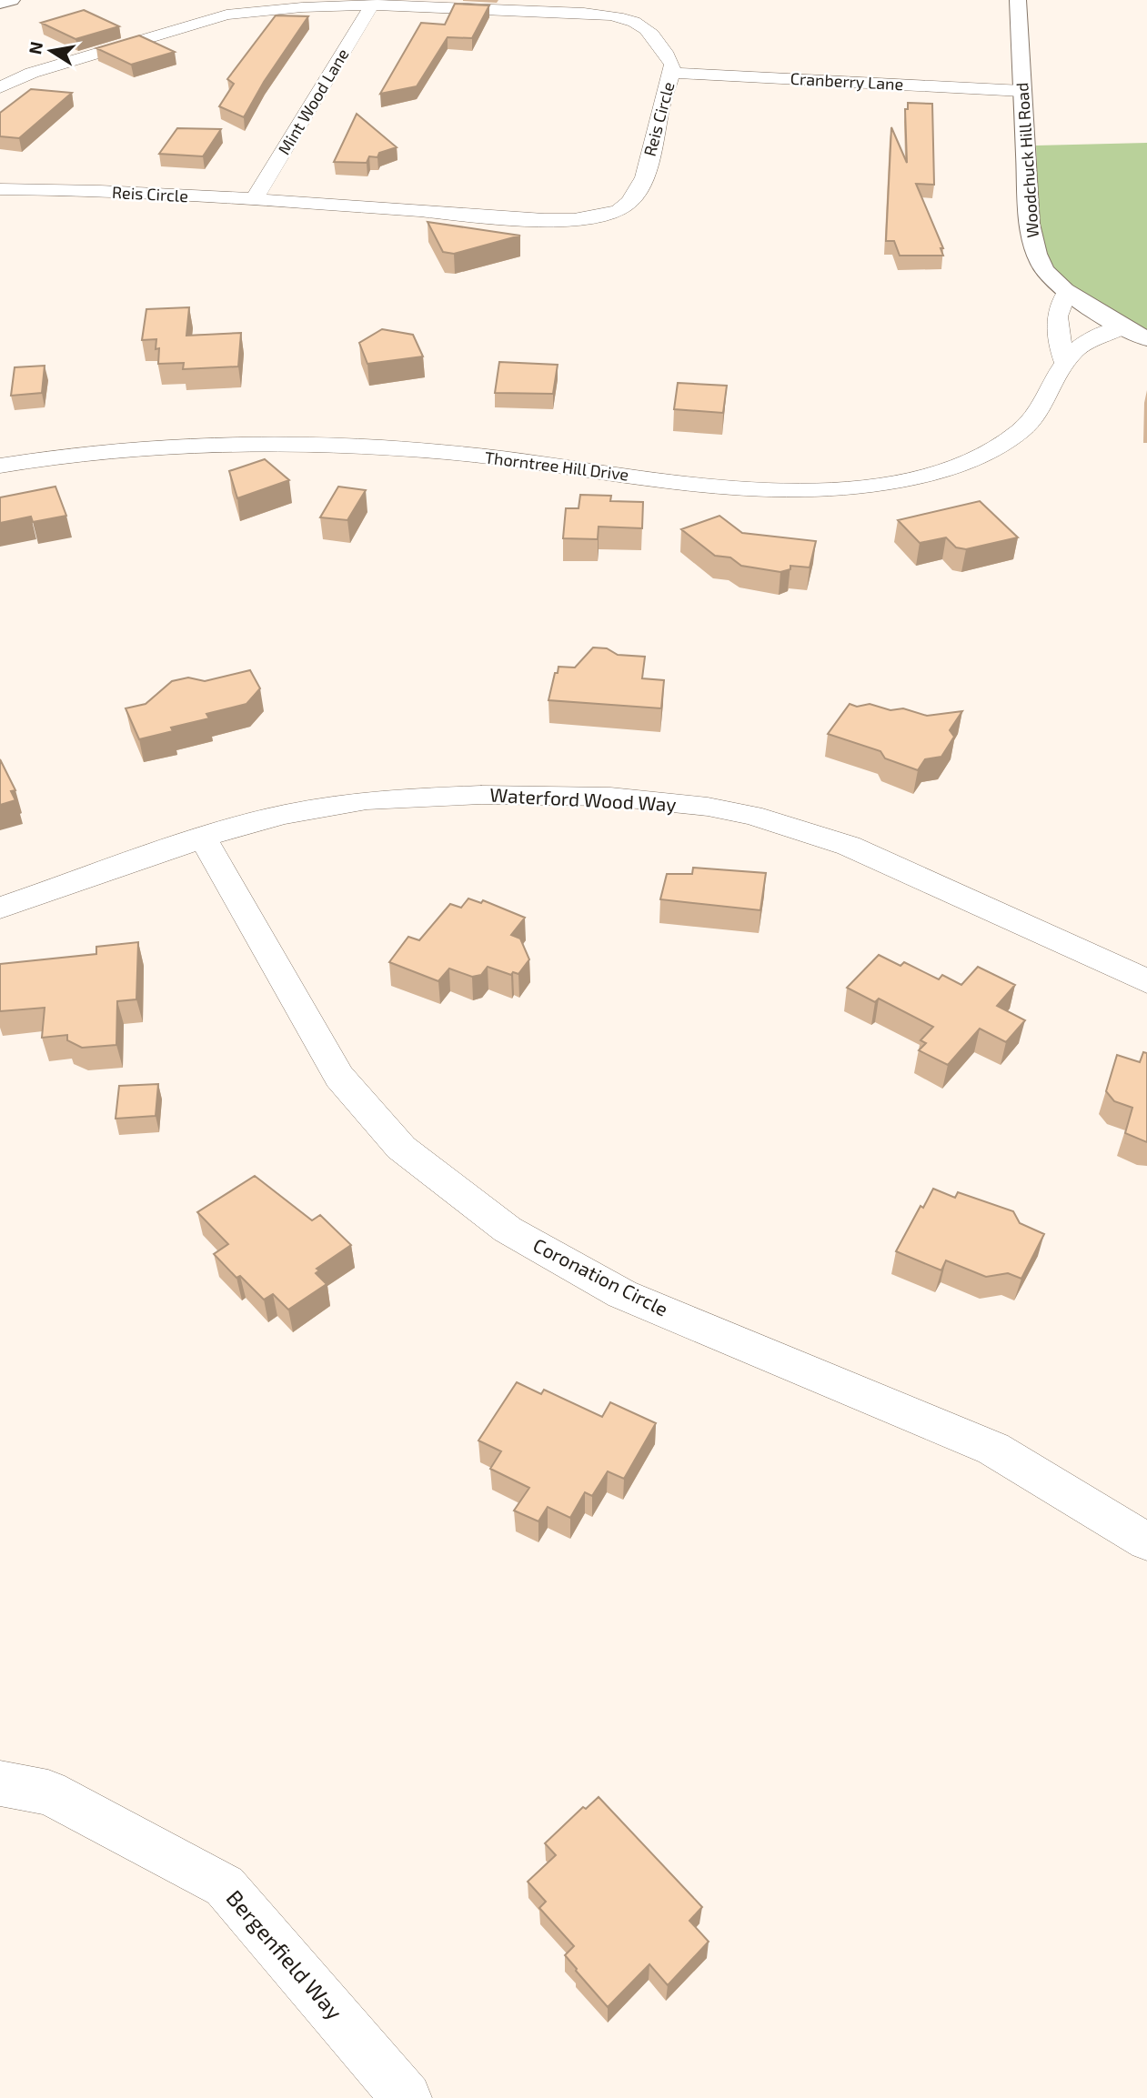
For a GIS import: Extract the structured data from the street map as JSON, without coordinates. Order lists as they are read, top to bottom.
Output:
{
  "streets": {
    "main road": ["Woodchuck Hill Road"],
    "street": [
      "Cranberry Lane",
      "Mint Wood Lane",
      "Reis Circle",
      "Thorntree Hill Drive",
      "Waterford Wood Way",
      "Coronation Circle",
      "Bergenfield Way"
    ]
  },
  "crossings": [
    ["Cranberry Lane", "Reis Circle"],
    ["Cranberry Lane", "Woodchuck Hill Road"],
    ["Mint Wood Lane", "Reis Circle"],
    ["Woodchuck Hill Road", "Thorntree Hill Drive"],
    ["Waterford Wood Way", "Coronation Circle"]
  ],
  "north": "left"
}
